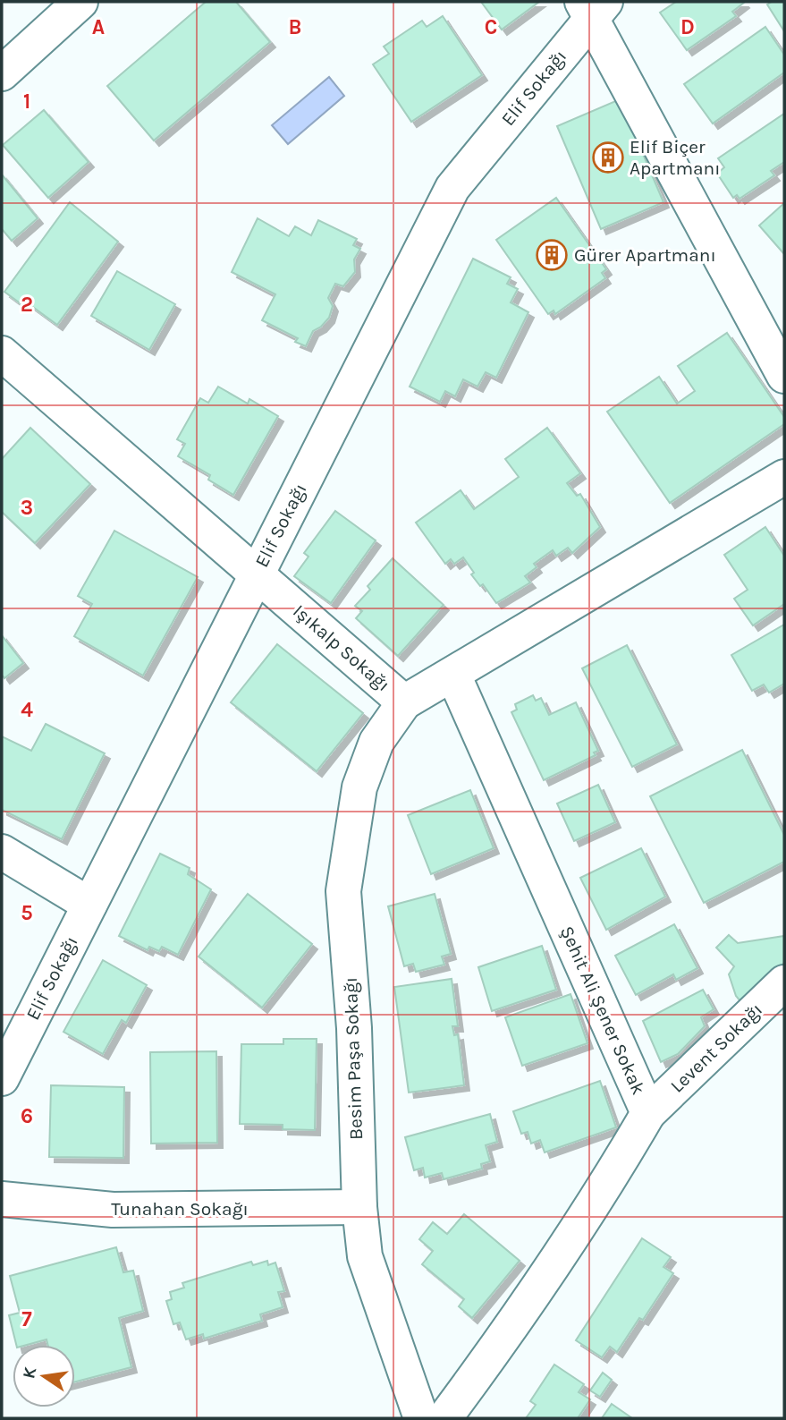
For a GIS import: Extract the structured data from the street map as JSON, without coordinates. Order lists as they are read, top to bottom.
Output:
{
  "streets": {
    "street": [
      "Elif Sokağı",
      "Işıkalp Sokağı",
      "Şehit Ali Şener Sokak",
      "Levent Sokağı",
      "Besim Paşa Sokağı",
      "Tunahan Sokağı"
    ]
  },
  "crossings": [
    ["Elif Sokağı", "Işıkalp Sokağı"],
    ["Işıkalp Sokağı", "Şehit Ali Şener Sokak"],
    ["Işıkalp Sokağı", "Besim Paşa Sokağı"],
    ["Şehit Ali Şener Sokak", "Levent Sokağı"],
    ["Şehit Ali Şener Sokak", "Besim Paşa Sokağı"],
    ["Besim Paşa Sokağı", "Tunahan Sokağı"]
  ],
  "places": {
    "building": ["Elif Biçer Apartmanı", "Gürer Apartmanı"]
  },
  "north": "left",
  "grid": {
    "columns": [
      "A",
      "B",
      "C",
      "D"
    ],
    "rows": [
      "1",
      "2",
      "3",
      "4",
      "5",
      "6",
      "7"
    ]
  }
}
